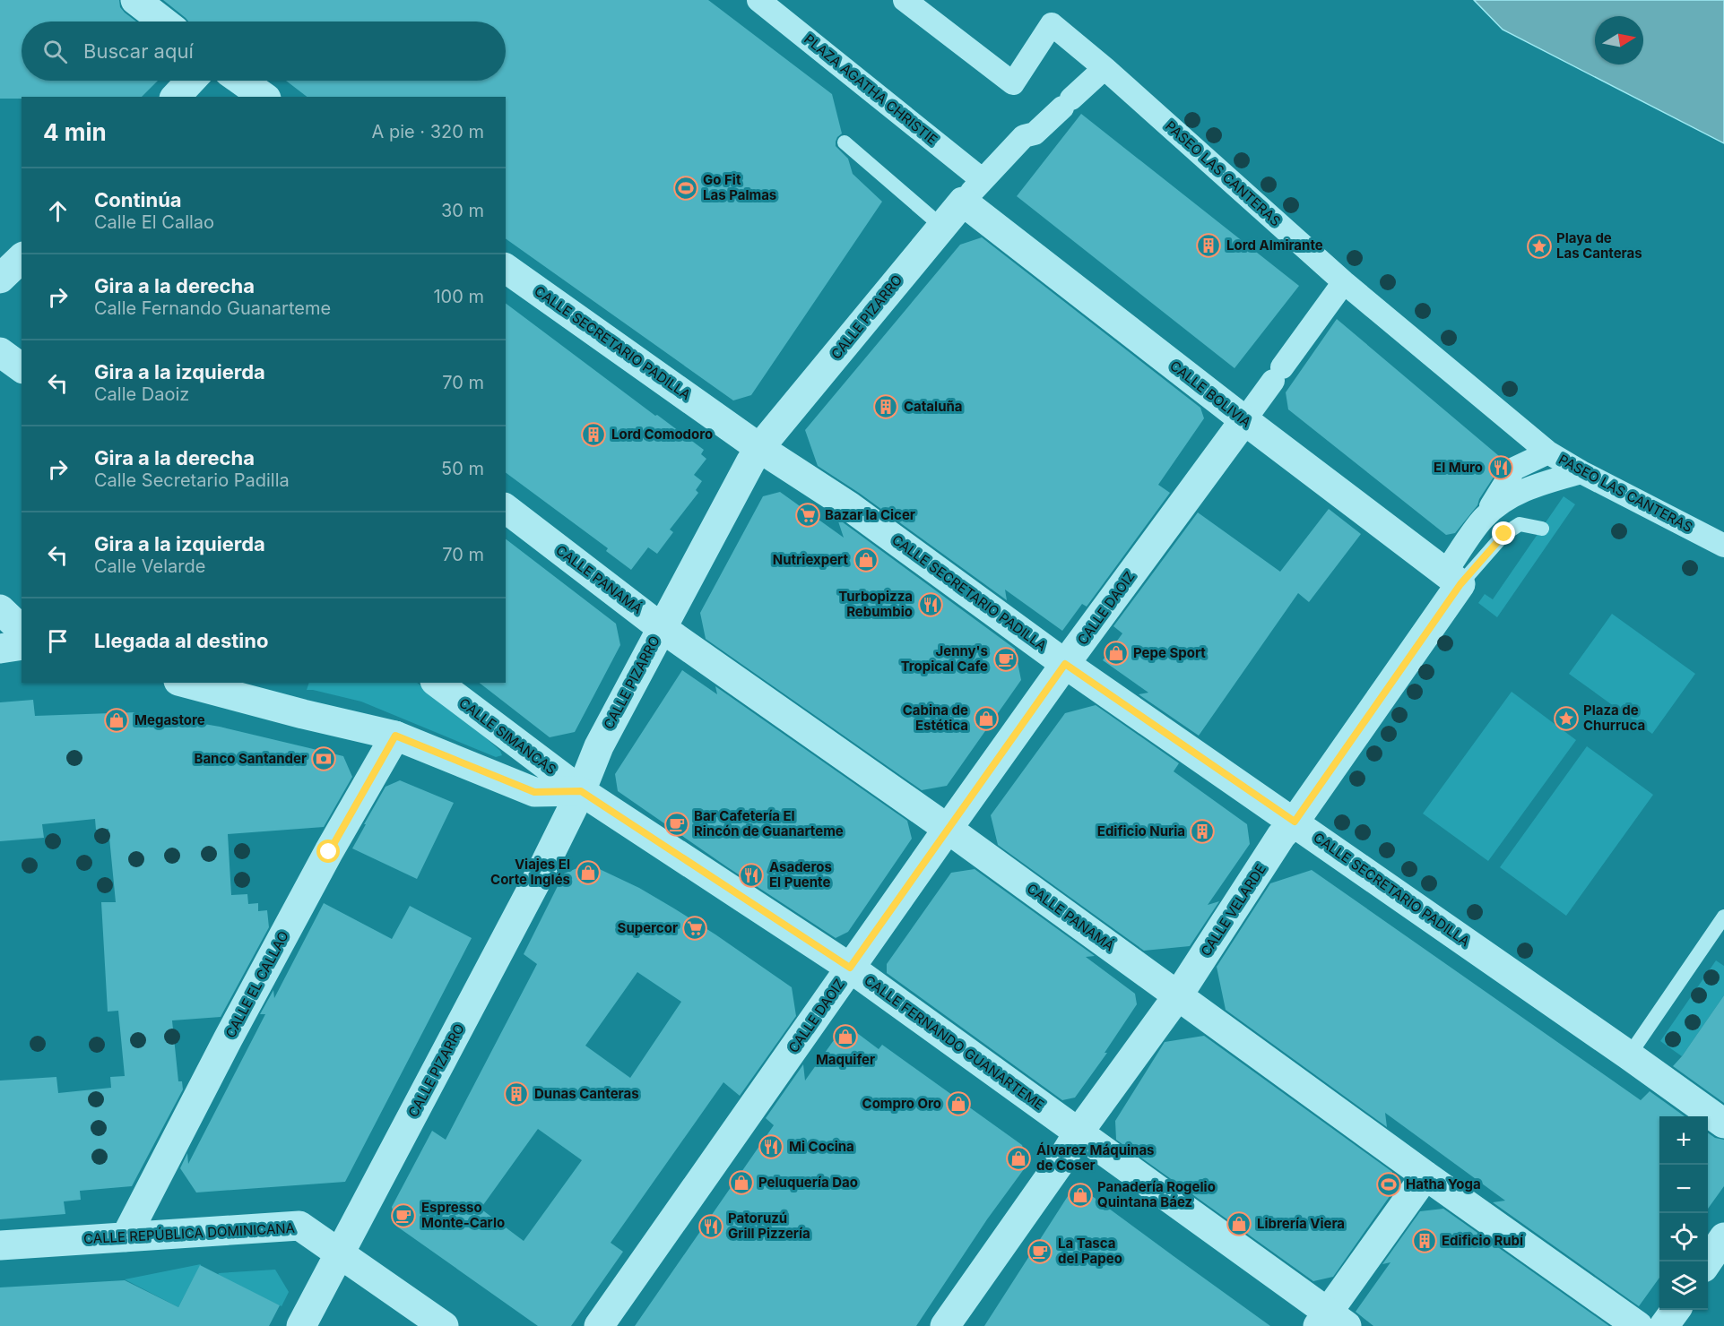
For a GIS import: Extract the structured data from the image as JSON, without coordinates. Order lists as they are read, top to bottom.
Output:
{
  "streets": {
    "street": [
      "PLAZA AGATHA CHRISTIE",
      "PASEO LAS CANTERAS",
      "CALLE PIZARRO",
      "CALLE SECRETARIO PADILLA",
      "CALLE BOLIVIA",
      "CALLE PANAMÁ",
      "CALLE DAOIZ",
      "CALLE SIMANCAS",
      "CALLE VELARDE",
      "CALLE EL CALLAO",
      "CALLE FERNANDO GUANARTEME",
      "CALLE REPÚBLICA DOMINICANA"
    ]
  },
  "crossings": [
    ["PLAZA AGATHA CHRISTIE", "CALLE PIZARRO"],
    ["PASEO LAS CANTERAS", "CALLE PIZARRO"],
    ["PASEO LAS CANTERAS", "CALLE VELARDE"],
    ["CALLE PIZARRO", "CALLE SECRETARIO PADILLA"],
    ["CALLE PIZARRO", "CALLE BOLIVIA"],
    ["CALLE PIZARRO", "CALLE PANAMÁ"],
    ["CALLE PIZARRO", "CALLE SIMANCAS"],
    ["CALLE PIZARRO", "CALLE FERNANDO GUANARTEME"],
    ["CALLE PIZARRO", "CALLE REPÚBLICA DOMINICANA"],
    ["CALLE SECRETARIO PADILLA", "CALLE DAOIZ"],
    ["CALLE SECRETARIO PADILLA", "CALLE VELARDE"],
    ["CALLE BOLIVIA", "CALLE DAOIZ"],
    ["CALLE BOLIVIA", "CALLE VELARDE"],
    ["CALLE PANAMÁ", "CALLE DAOIZ"],
    ["CALLE PANAMÁ", "CALLE VELARDE"],
    ["CALLE DAOIZ", "CALLE FERNANDO GUANARTEME"],
    ["CALLE SIMANCAS", "CALLE FERNANDO GUANARTEME"],
    ["CALLE VELARDE", "CALLE FERNANDO GUANARTEME"],
    ["CALLE EL CALLAO", "CALLE REPÚBLICA DOMINICANA"]
  ],
  "places": {
    "sports": ["Go Fit Las Palmas", "Hatha Yoga"],
    "building": [
      "Lord Almirante",
      "Cataluña",
      "Lord Comodoro",
      "Edificio Nuria",
      "Dunas Canteras",
      "Edificio Rubí"
    ],
    "place": ["Playa de Las Canteras", "Plaza de Churruca"],
    "restaurant": [
      "El Muro",
      "Turbopizza Rebumbio",
      "Asaderos El Puente",
      "Mi Cocina",
      "Patoruzú Grill Pizzería"
    ],
    "supermarket": ["Bazar la Cicer", "Supercor"],
    "shop": [
      "Nutriexpert",
      "Pepe Sport",
      "Cabina de Estética",
      "Megastore",
      "Viajes El Corte Inglés",
      "Maquifer",
      "Compro Oro",
      "Álvarez Máquinas de Coser",
      "Peluquería Dao",
      "Panadería Rogelio Quintana Báez",
      "Librería Viera"
    ],
    "cafe": [
      "Jenny's Tropical Cafe",
      "Bar Cafetería El Rincón de Guanarteme",
      "Espresso Monte-Carlo",
      "La Tasca del Papeo"
    ],
    "bank": ["Banco Santander"]
  },
  "north": "right",
  "page": {
    "search": "Buscar aquí",
    "heading": ["4 min", "A pie · 320 m"],
    "list": [
      ["Continúa", "Calle El Callao", "30 m"],
      ["Gira a la derecha", "Calle Fernando Guanarteme", "100 m"],
      ["Gira a la izquierda", "Calle Daoiz", "70 m"],
      ["Gira a la derecha", "Calle Secretario Padilla", "50 m"],
      ["Gira a la izquierda", "Calle Velarde", "70 m"],
      "Llegada al destino"
    ],
    "map_buttons": ["+", "−"]
  }
}
